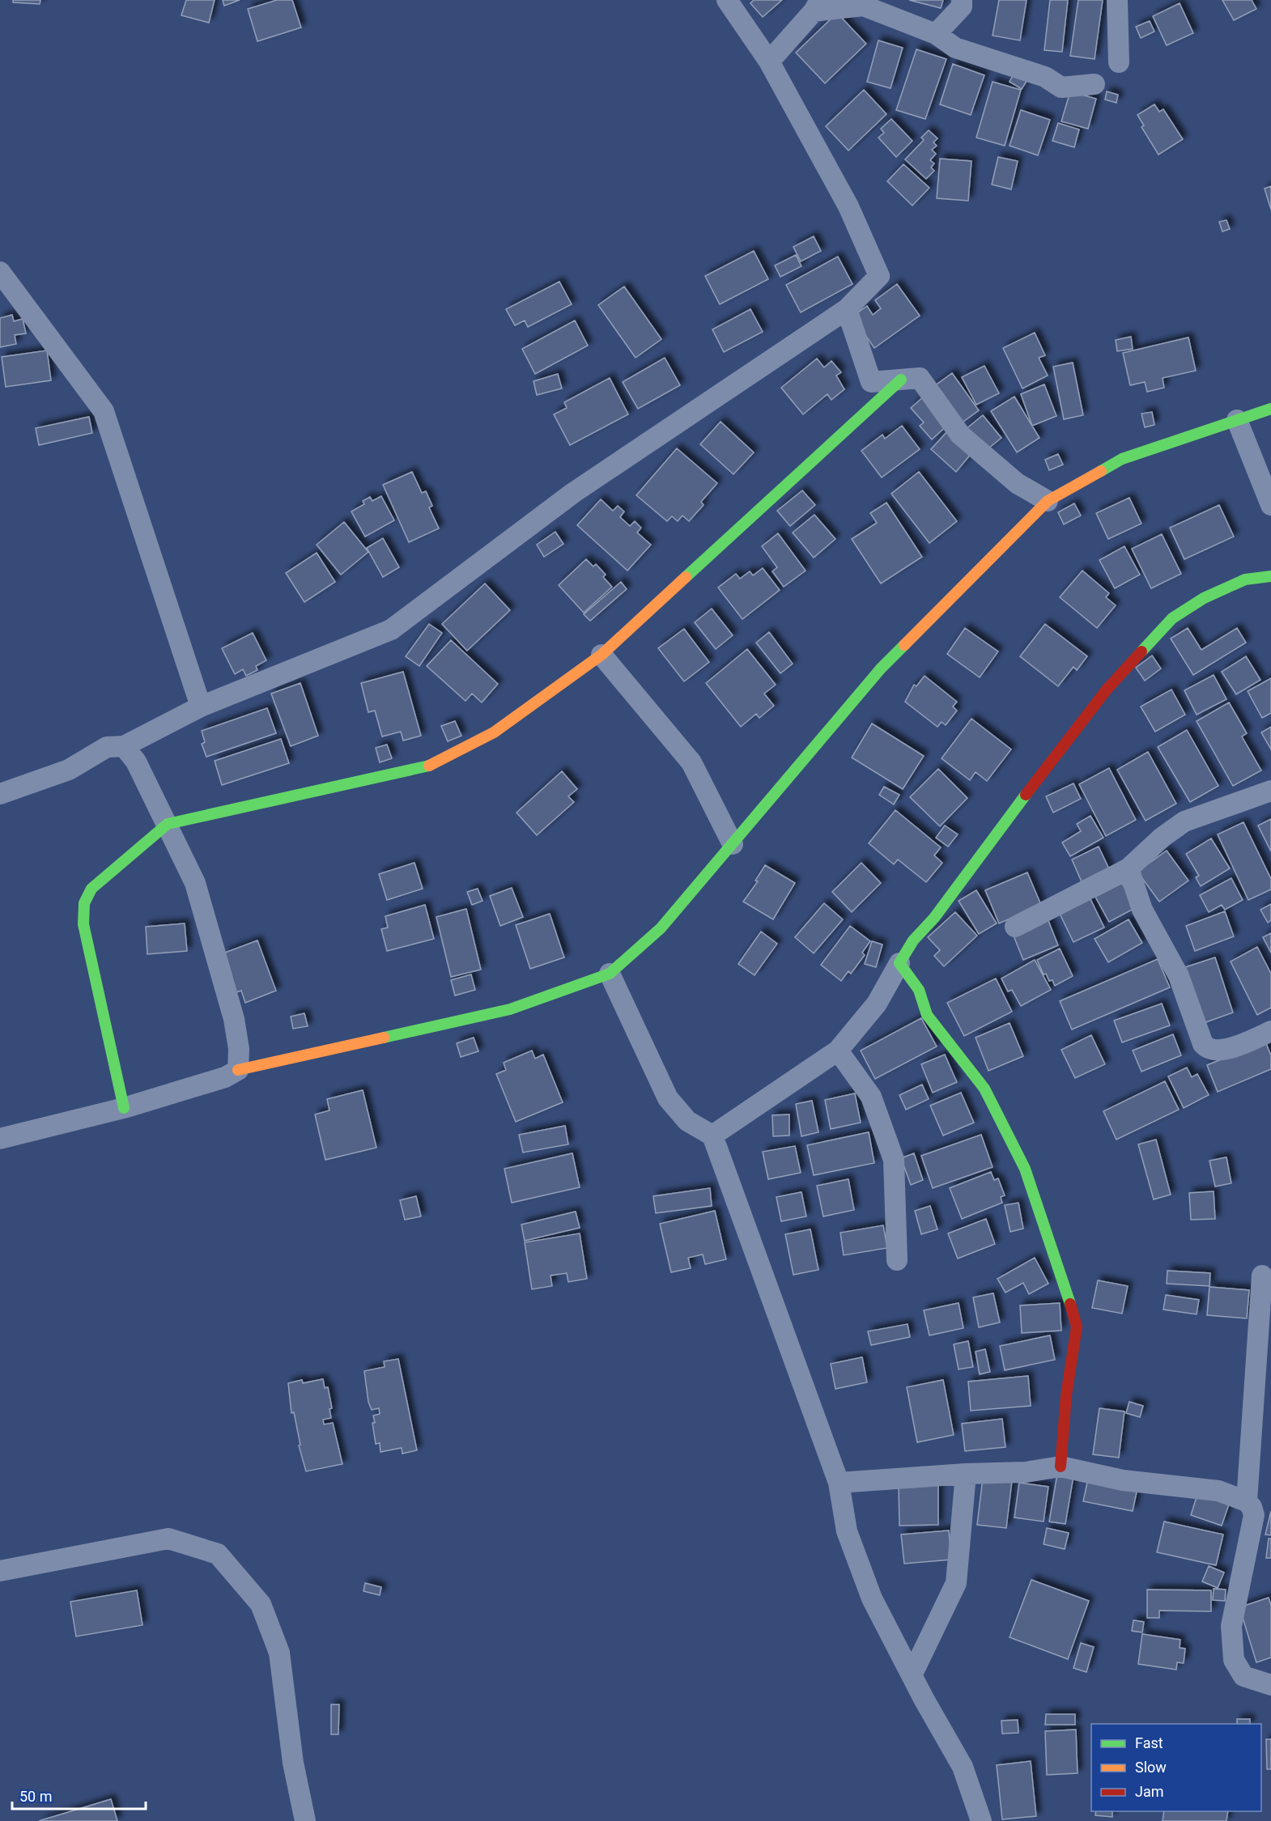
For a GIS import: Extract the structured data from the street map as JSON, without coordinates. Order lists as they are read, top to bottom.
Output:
{
  "legend": ["Fast", "Slow", "Jam"],
  "scale_bar": "50 m"
}
